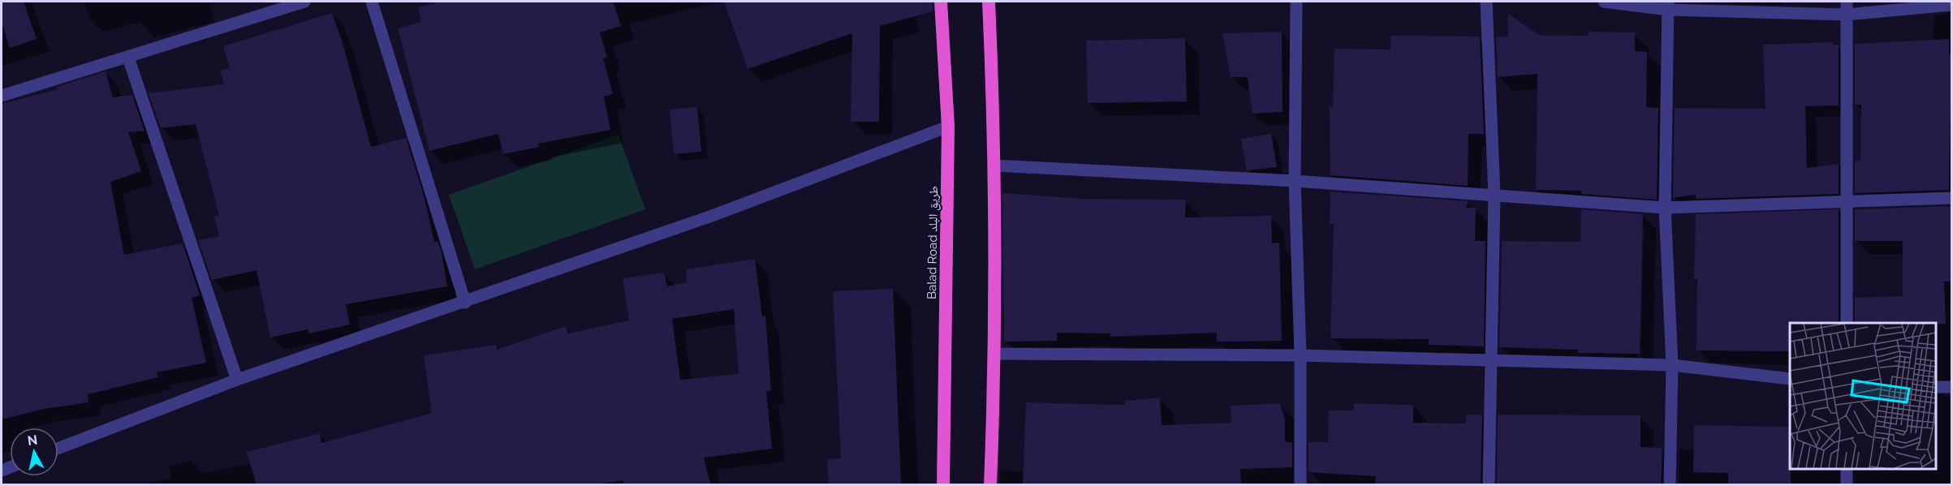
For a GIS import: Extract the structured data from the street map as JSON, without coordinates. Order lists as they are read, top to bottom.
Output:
{
  "streets": {
    "highway": ["Balad Road طريق البلد"]
  },
  "north": "top"
}
